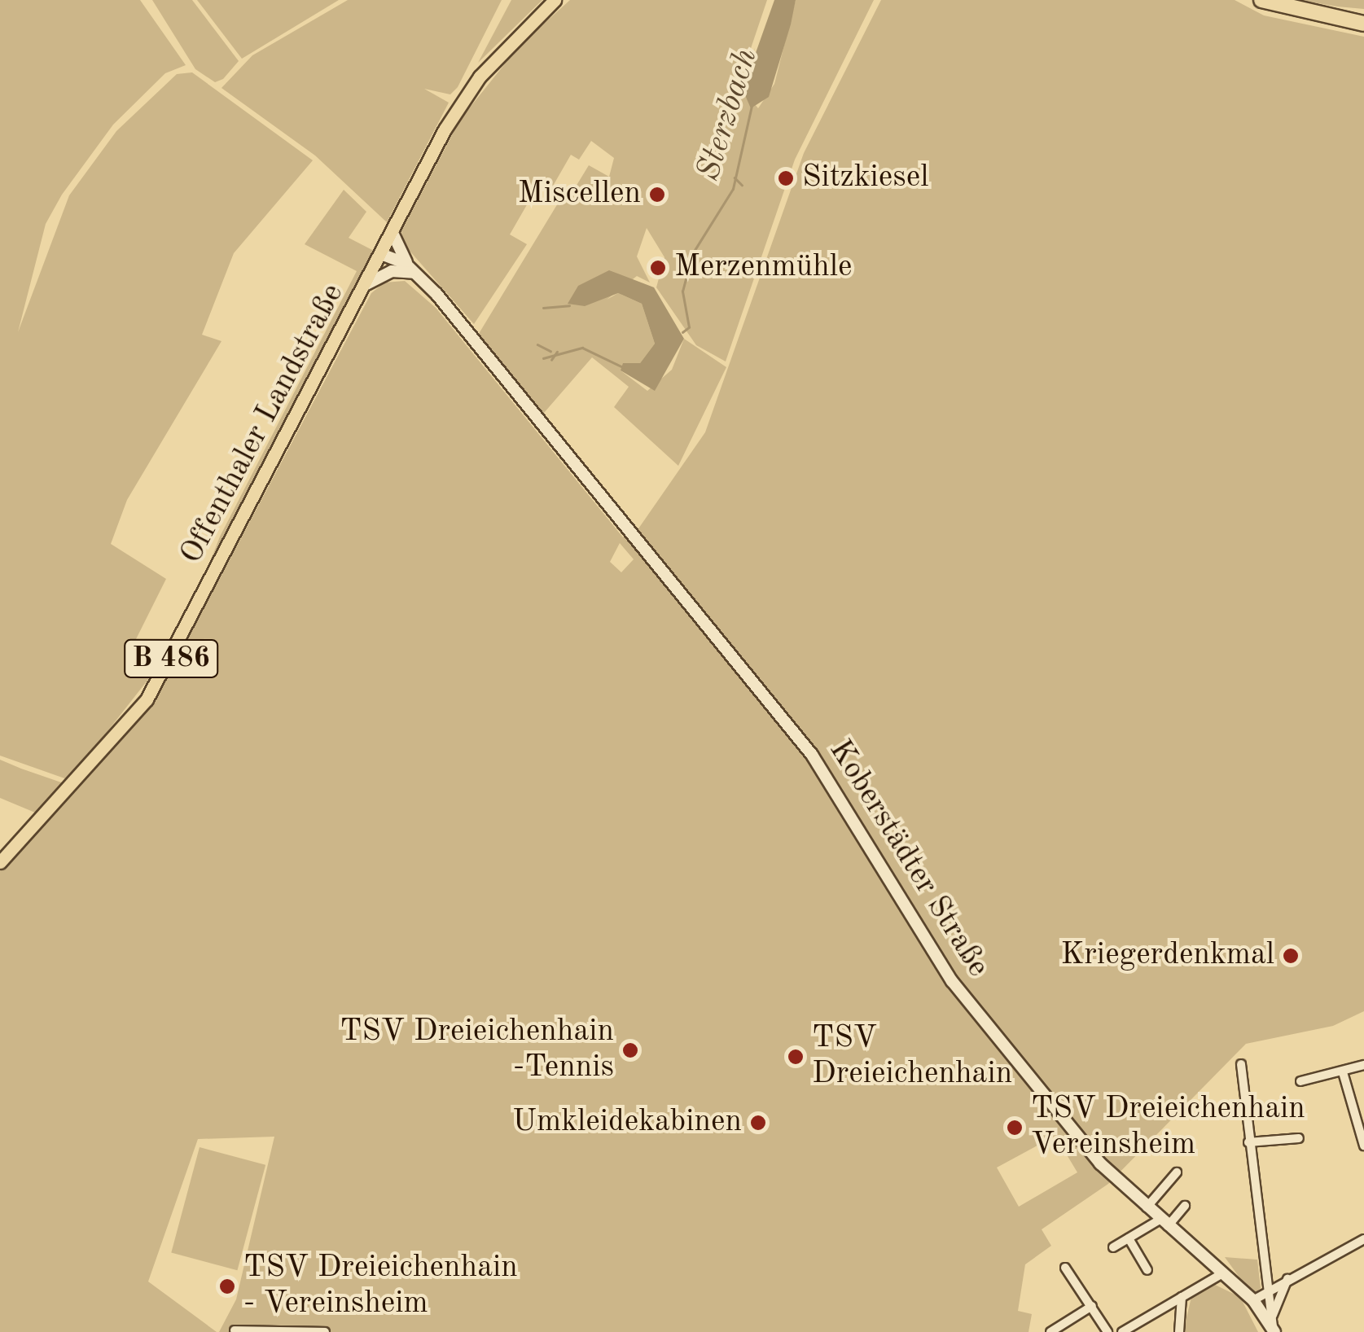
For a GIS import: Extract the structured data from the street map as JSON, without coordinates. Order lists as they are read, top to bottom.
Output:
{
  "streets": {
    "main road": ["Offenthaler Landstraße", "B 486"],
    "street": ["Koberstädter Straße"]
  },
  "water": ["Sterzbach"],
  "places": [
    "Sitzkiesel",
    "Miscellen",
    "Merzenmühle",
    "Kriegerdenkmal",
    "TSV Dreieichenhain -Tennis",
    "TSV Dreieichenhain",
    "Umkleidekabinen",
    "TSV Dreieichenhain Vereinsheim",
    "TSV Dreieichenhain - Vereinsheim"
  ]
}
